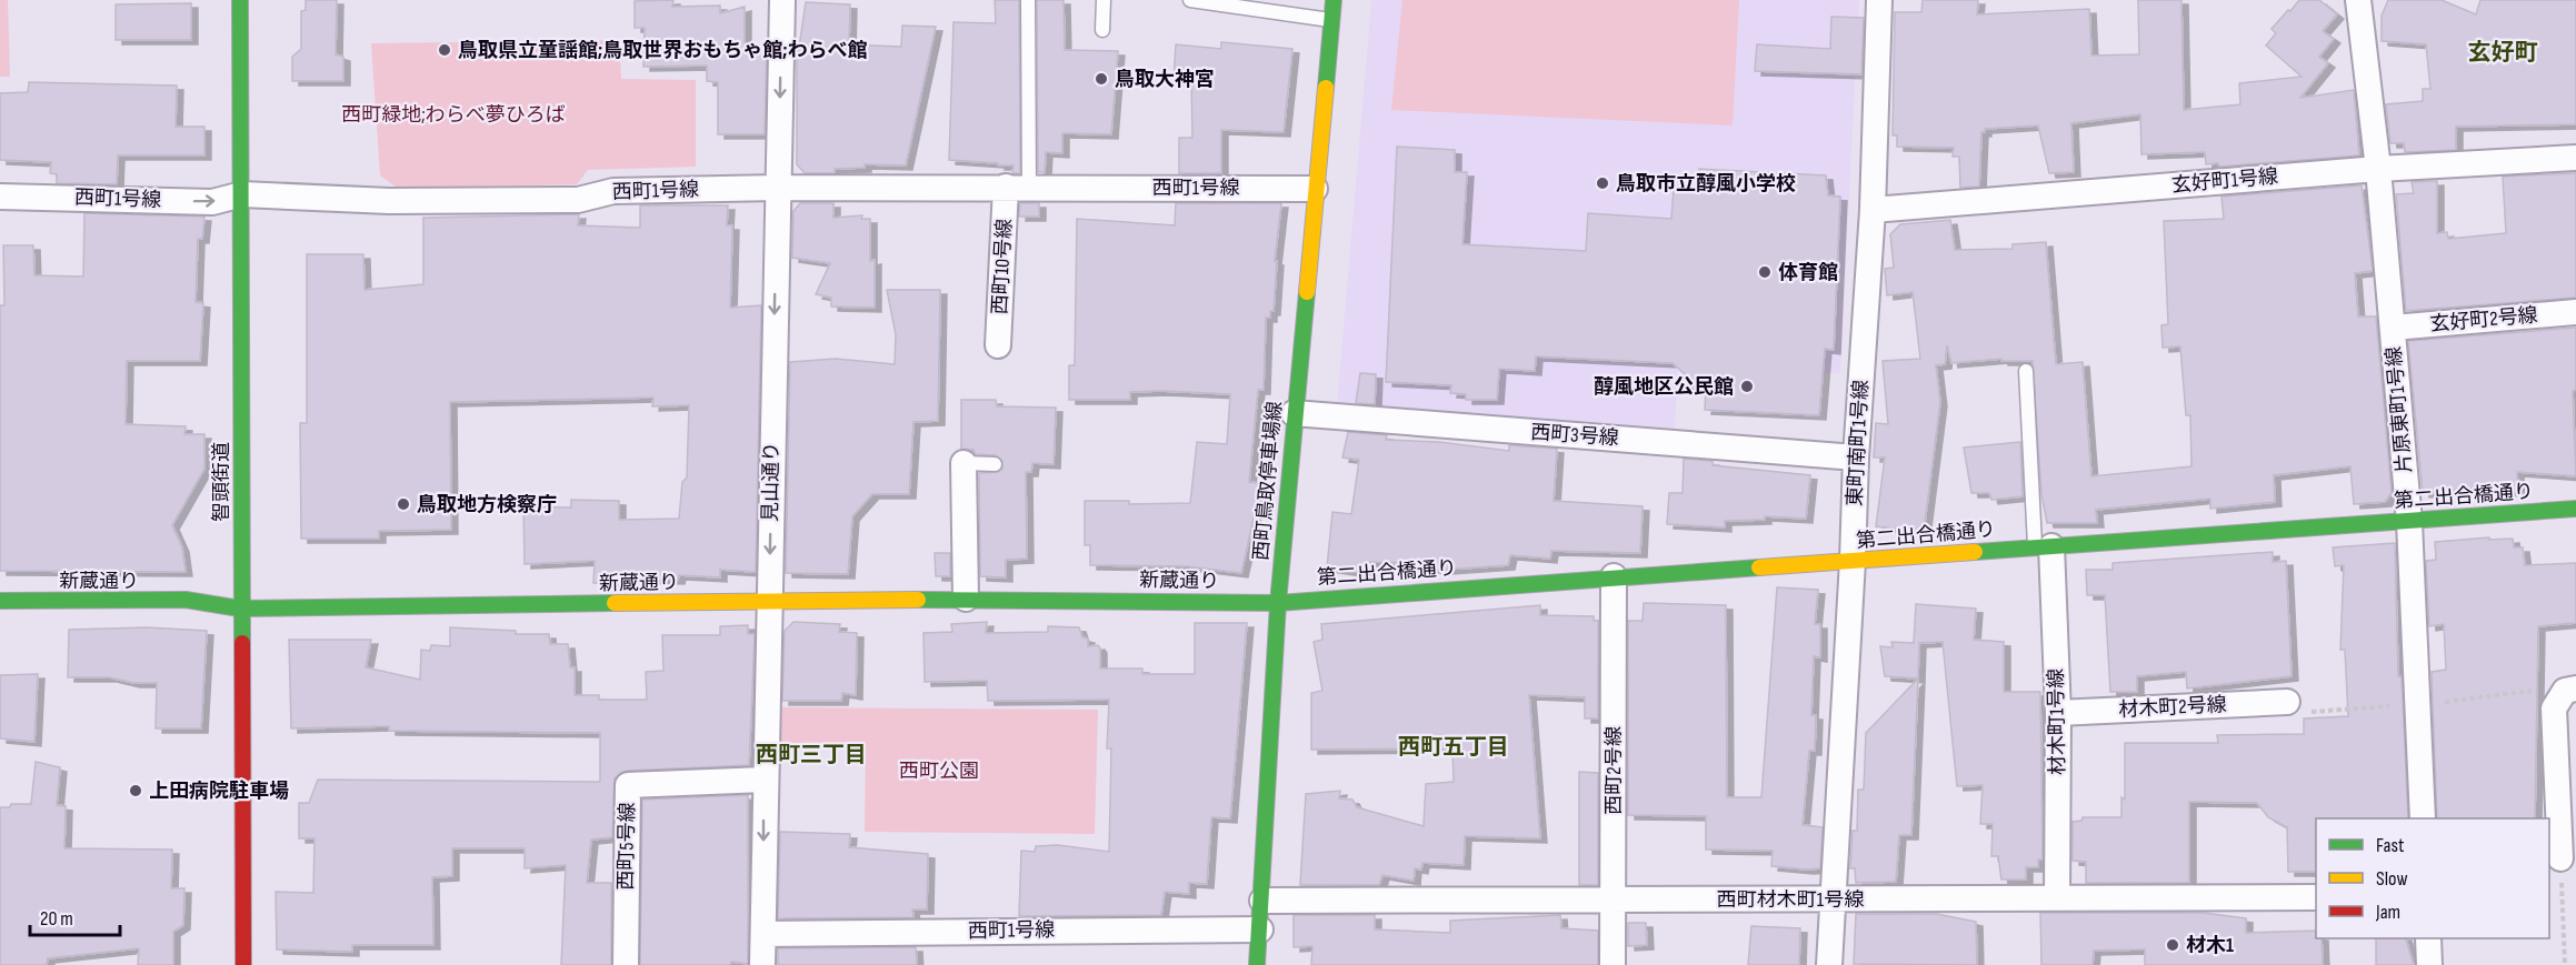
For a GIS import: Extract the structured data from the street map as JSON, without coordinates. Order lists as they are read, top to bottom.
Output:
{
  "streets": {
    "street": [
      "玄好町1号線",
      "西町1号線",
      "西町10号線",
      "玄好町2号線",
      "片原東町1号線",
      "西町3号線",
      "東町南町1号線",
      "西町鳥取停車場線",
      "智頭街道",
      "見山通り",
      "第二出合橋通り",
      "新蔵通り",
      "材木町2号線",
      "材木町1号線",
      "西町2号線",
      "西町5号線",
      "西町材木町1号線"
    ]
  },
  "crossings": [
    ["玄好町1号線", "片原東町1号線"],
    ["玄好町1号線", "東町南町1号線"],
    ["西町1号線", "西町10号線"],
    ["西町1号線", "西町鳥取停車場線"],
    ["西町1号線", "智頭街道"],
    ["西町1号線", "見山通り"],
    ["玄好町2号線", "片原東町1号線"],
    ["片原東町1号線", "第二出合橋通り"],
    ["西町3号線", "東町南町1号線"],
    ["西町3号線", "西町鳥取停車場線"],
    ["東町南町1号線", "第二出合橋通り"],
    ["東町南町1号線", "西町材木町1号線"],
    ["西町鳥取停車場線", "第二出合橋通り"],
    ["西町鳥取停車場線", "新蔵通り"],
    ["西町鳥取停車場線", "西町材木町1号線"],
    ["智頭街道", "新蔵通り"],
    ["見山通り", "新蔵通り"],
    ["見山通り", "西町5号線"],
    ["第二出合橋通り", "新蔵通り"],
    ["第二出合橋通り", "材木町1号線"],
    ["第二出合橋通り", "西町2号線"],
    ["材木町2号線", "材木町1号線"],
    ["材木町1号線", "西町材木町1号線"],
    ["西町2号線", "西町材木町1号線"]
  ],
  "one_way": ["見山通り"],
  "districts": ["玄好町", "西町五丁目", "西町三丁目"],
  "parks": ["西町緑地;わらべ夢ひろば", "西町公園"],
  "places": [
    "鳥取県立童謡館;鳥取世界おもちゃ館;わらべ館",
    "鳥取大神宮",
    "鳥取市立醇風小学校",
    "体育館",
    "醇風地区公民館",
    "鳥取地方検察庁",
    "上田病院駐車場",
    "材木1"
  ],
  "legend": ["Fast", "Slow", "Jam"],
  "scale_bar": "20 m"
}
